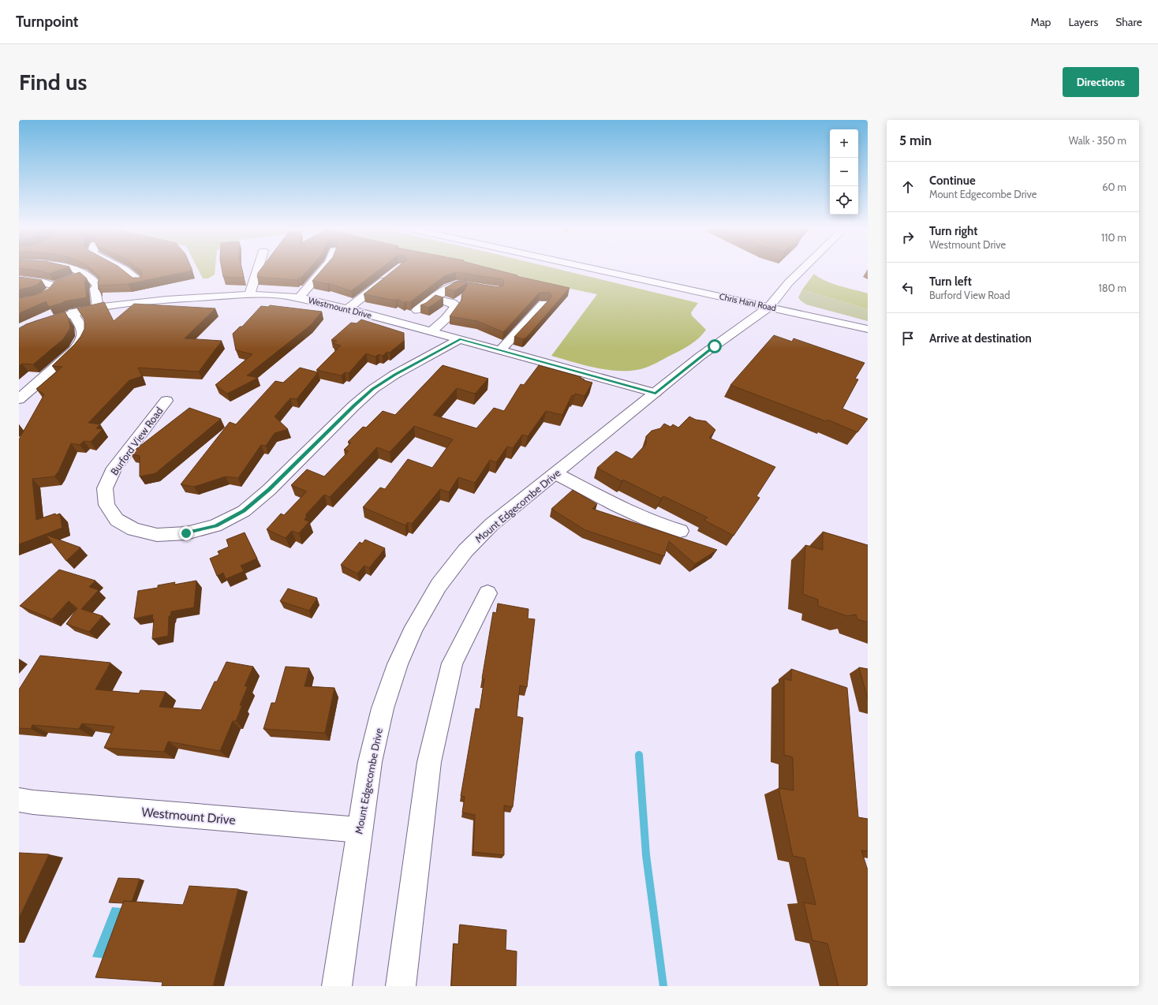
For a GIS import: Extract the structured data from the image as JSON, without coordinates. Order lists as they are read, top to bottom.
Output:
{
  "streets": {
    "street": [
      "Chris Hani Road",
      "Westmount Drive",
      "Burford View Road",
      "Mount Edgecombe Drive"
    ]
  },
  "crossings": [
    ["Chris Hani Road", "Mount Edgecombe Drive"],
    ["Westmount Drive", "Burford View Road"],
    ["Westmount Drive", "Mount Edgecombe Drive"]
  ],
  "page": {
    "header": "Turnpoint",
    "nav": ["Map", "Layers", "Share"],
    "buttons": "Directions",
    "title": "Find us",
    "heading": ["5 min", "Walk · 350 m"],
    "map_buttons": ["+", "−"],
    "list": [
      ["Continue", "Mount Edgecombe Drive", "60 m"],
      ["Turn right", "Westmount Drive", "110 m"],
      ["Turn left", "Burford View Road", "180 m"],
      "Arrive at destination"
    ]
  }
}
